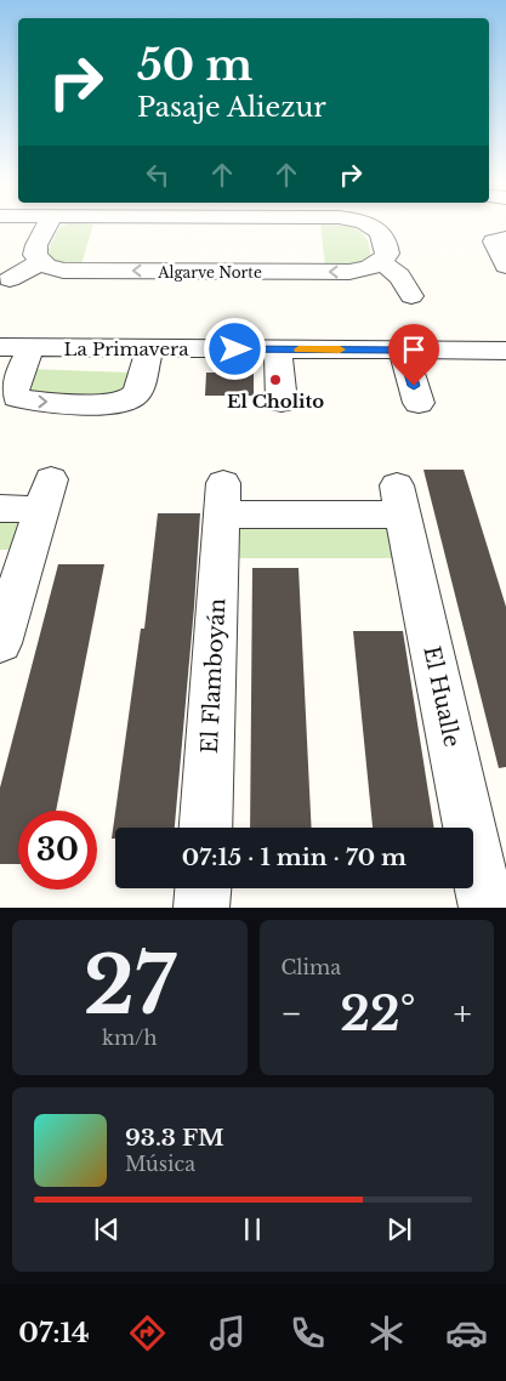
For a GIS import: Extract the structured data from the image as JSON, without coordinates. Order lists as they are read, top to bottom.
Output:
{
  "streets": {
    "street": [
      "Algarve Norte",
      "La Primavera",
      "El Flamboyán",
      "El Hualle"
    ]
  },
  "crossings": [
    ["El Flamboyán", "El Hualle"]
  ],
  "one_way": ["Algarve Norte"],
  "places": ["El Cholito"],
  "page": {
    "turn": ["50 m", "Pasaje Aliezur"],
    "limit": "30",
    "trip": "07:15 · 1 min · 70 m",
    "tile": [
      ["27", "km/h"],
      "Clima"
    ],
    "heat": ["−", "22°", "+"],
    "song": ["93.3 FM", "Música"],
    "tabs": "07:14"
  }
}
